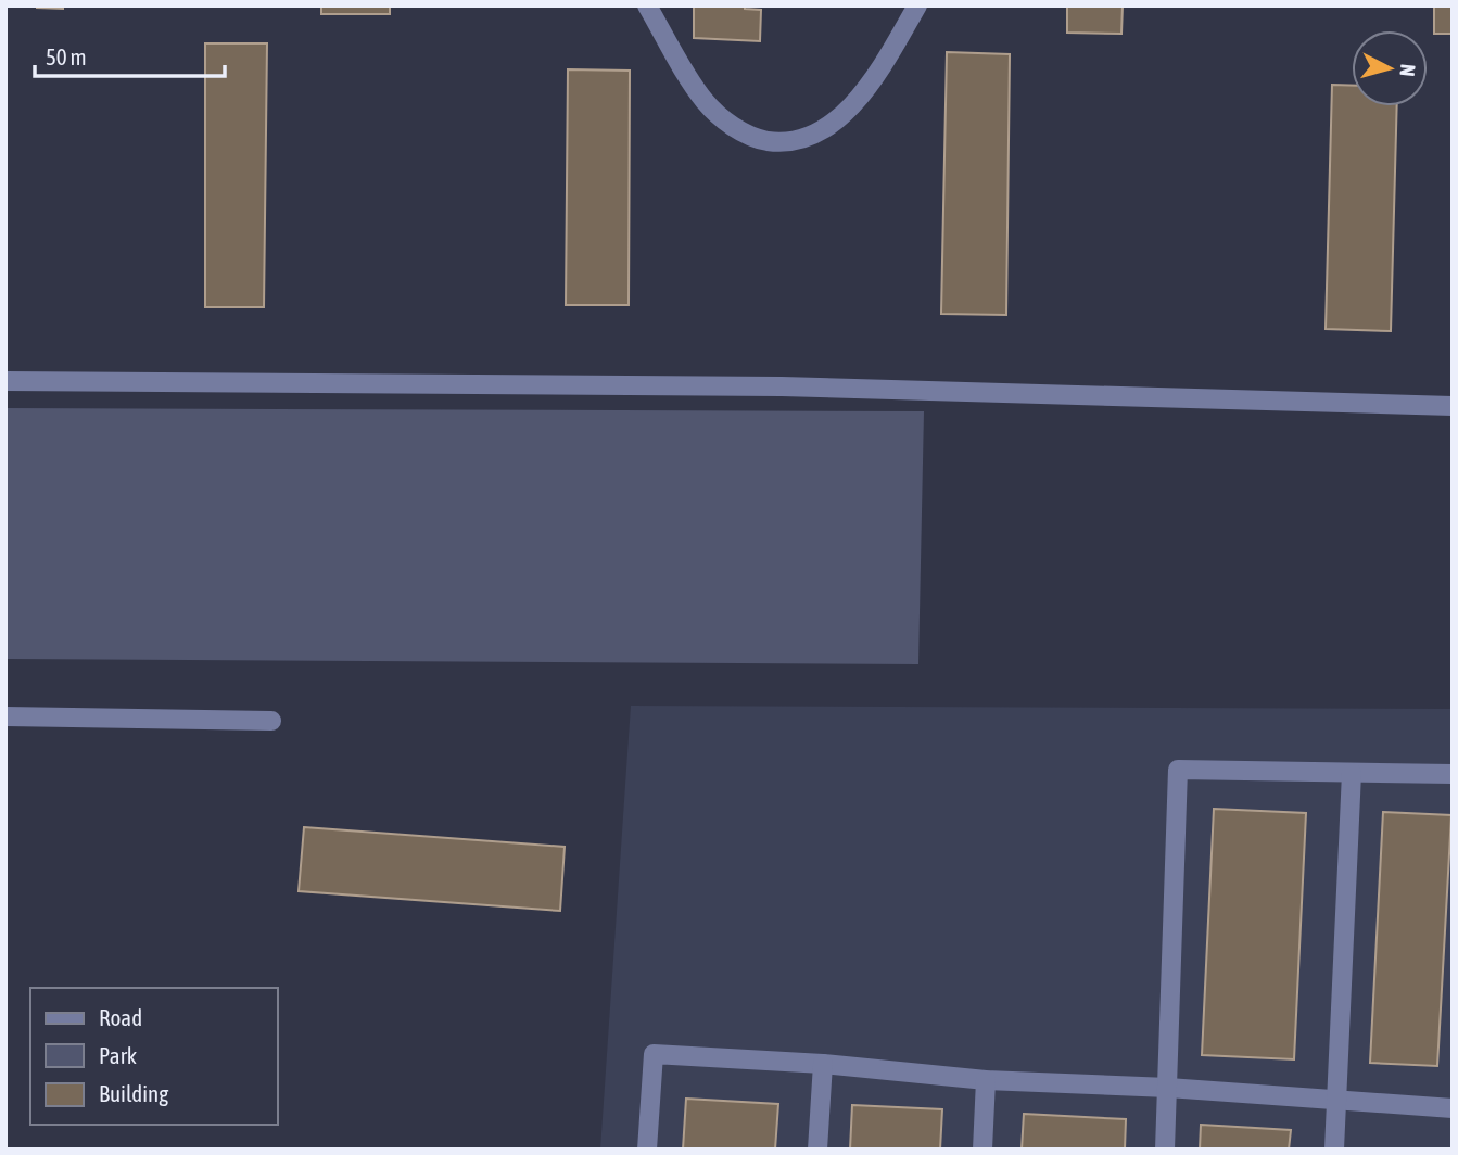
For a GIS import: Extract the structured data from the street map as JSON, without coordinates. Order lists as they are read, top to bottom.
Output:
{
  "legend": ["Road", "Park", "Building"],
  "scale_bar": "50 m",
  "north": "right"
}
